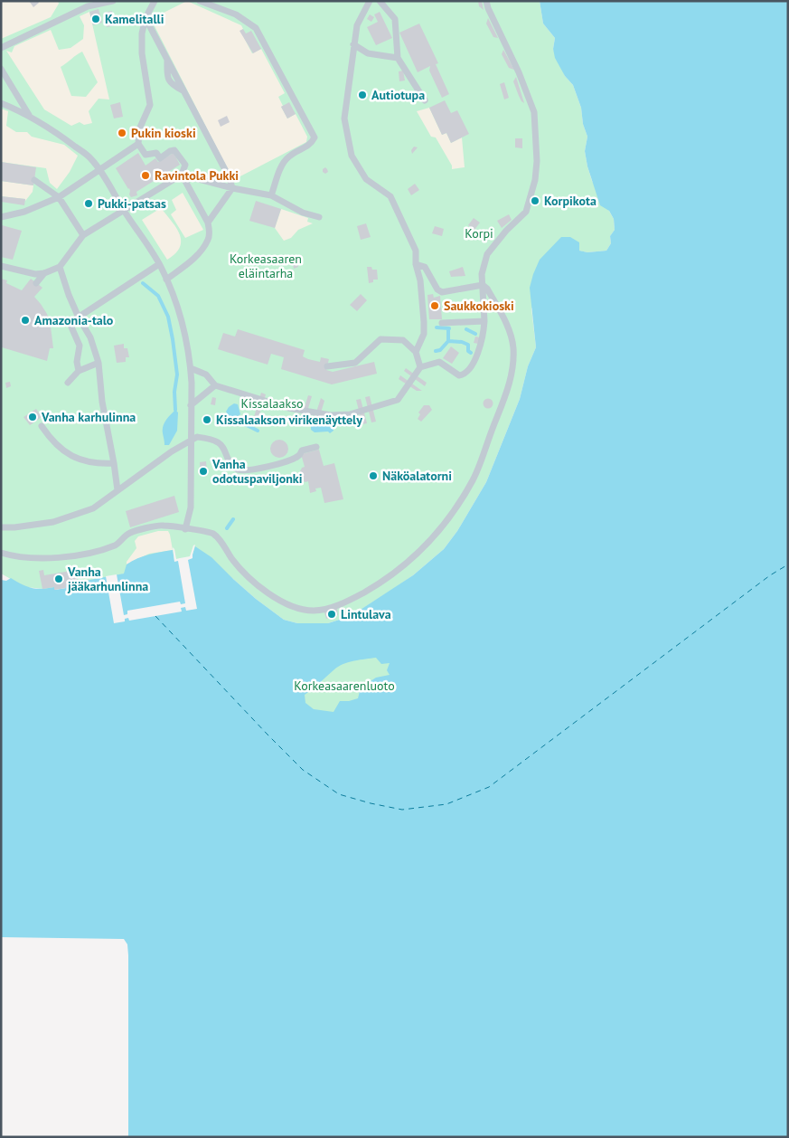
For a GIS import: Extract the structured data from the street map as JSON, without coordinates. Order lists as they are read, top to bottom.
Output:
{
  "parks": [
    "Korpi",
    "Korkeasaaren eläintarha",
    "Kissalaakso",
    "Korkeasaarenluoto"
  ],
  "places": [
    "Kamelitalli",
    "Autiotupa",
    "Pukin kioski",
    "Ravintola Pukki",
    "Korpikota",
    "Pukki-patsas",
    "Saukkokioski",
    "Amazonia-talo",
    "Vanha karhulinna",
    "Kissalaakson virikenäyttely",
    "Vanha odotuspaviljonki",
    "Näköalatorni",
    "Vanha jääkarhunlinna",
    "Lintulava"
  ]
}
